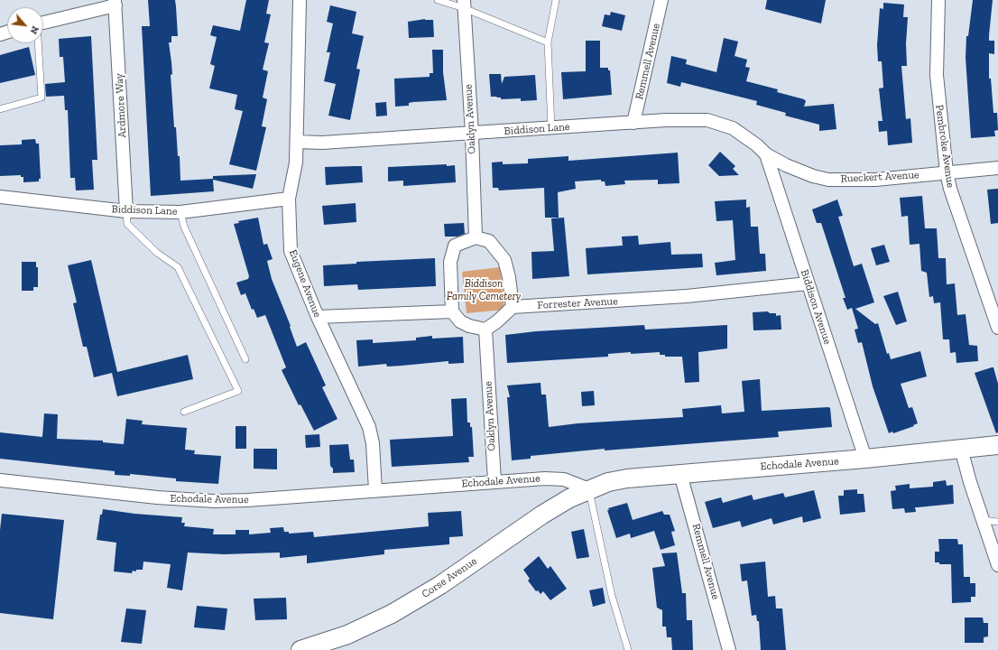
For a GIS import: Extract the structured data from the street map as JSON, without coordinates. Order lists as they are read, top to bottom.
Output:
{
  "streets": {
    "main road": ["Echodale Avenue", "Corse Avenue"],
    "street": [
      "Remmell Avenue",
      "Ardmore Way",
      "Oaklyn Avenue",
      "Biddison Lane",
      "Pembroke Avenue",
      "Rueckert Avenue",
      "Eugene Avenue",
      "Forrester Avenue",
      "Biddison Avenue"
    ]
  },
  "crossings": [
    ["Remmell Avenue", "Biddison Lane"],
    ["Remmell Avenue", "Echodale Avenue"],
    ["Ardmore Way", "Biddison Lane"],
    ["Oaklyn Avenue", "Biddison Lane"],
    ["Oaklyn Avenue", "Forrester Avenue"],
    ["Oaklyn Avenue", "Echodale Avenue"],
    ["Biddison Lane", "Rueckert Avenue"],
    ["Biddison Lane", "Eugene Avenue"],
    ["Biddison Lane", "Biddison Avenue"],
    ["Pembroke Avenue", "Rueckert Avenue"],
    ["Rueckert Avenue", "Biddison Avenue"],
    ["Eugene Avenue", "Echodale Avenue"],
    ["Forrester Avenue", "Biddison Avenue"],
    ["Biddison Avenue", "Echodale Avenue"],
    ["Echodale Avenue", "Corse Avenue"]
  ],
  "parks": ["Biddison Family Cemetery"],
  "north": "bottom right"
}
